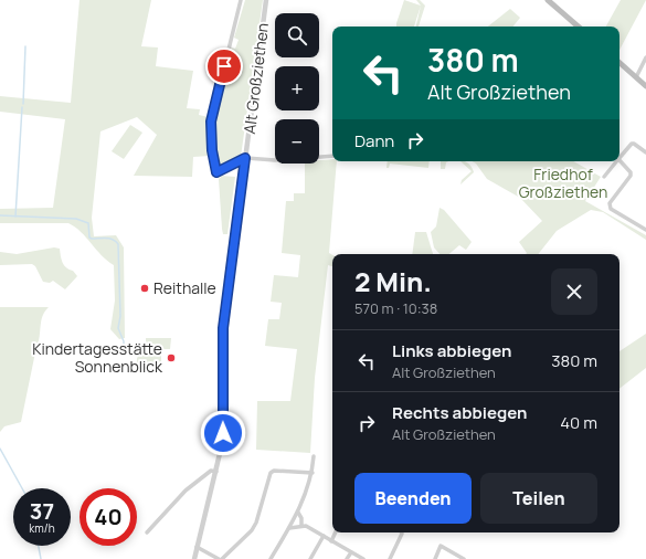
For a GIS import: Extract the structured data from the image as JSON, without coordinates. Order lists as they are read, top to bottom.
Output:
{
  "streets": {
    "street": ["Alt Großziethen"]
  },
  "parks": ["Friedhof Großziethen"],
  "places": ["Reithalle", "Kindertagesstätte Sonnenblick"],
  "page": {
    "map_buttons": ["+", "−"],
    "turn": ["380 m", "Alt Großziethen"],
    "then": "Dann",
    "heading": ["2 Min.", "570 m · 10:38"],
    "list": [
      {
        "name": "Links abbiegen",
        "note": "Alt Großziethen",
        "value": "380 m"
      },
      {
        "name": "Rechts abbiegen",
        "note": "Alt Großziethen",
        "value": "40 m"
      }
    ],
    "buttons": ["Beenden", "Teilen"],
    "speed": "37 km/h",
    "limit": "40"
  }
}
